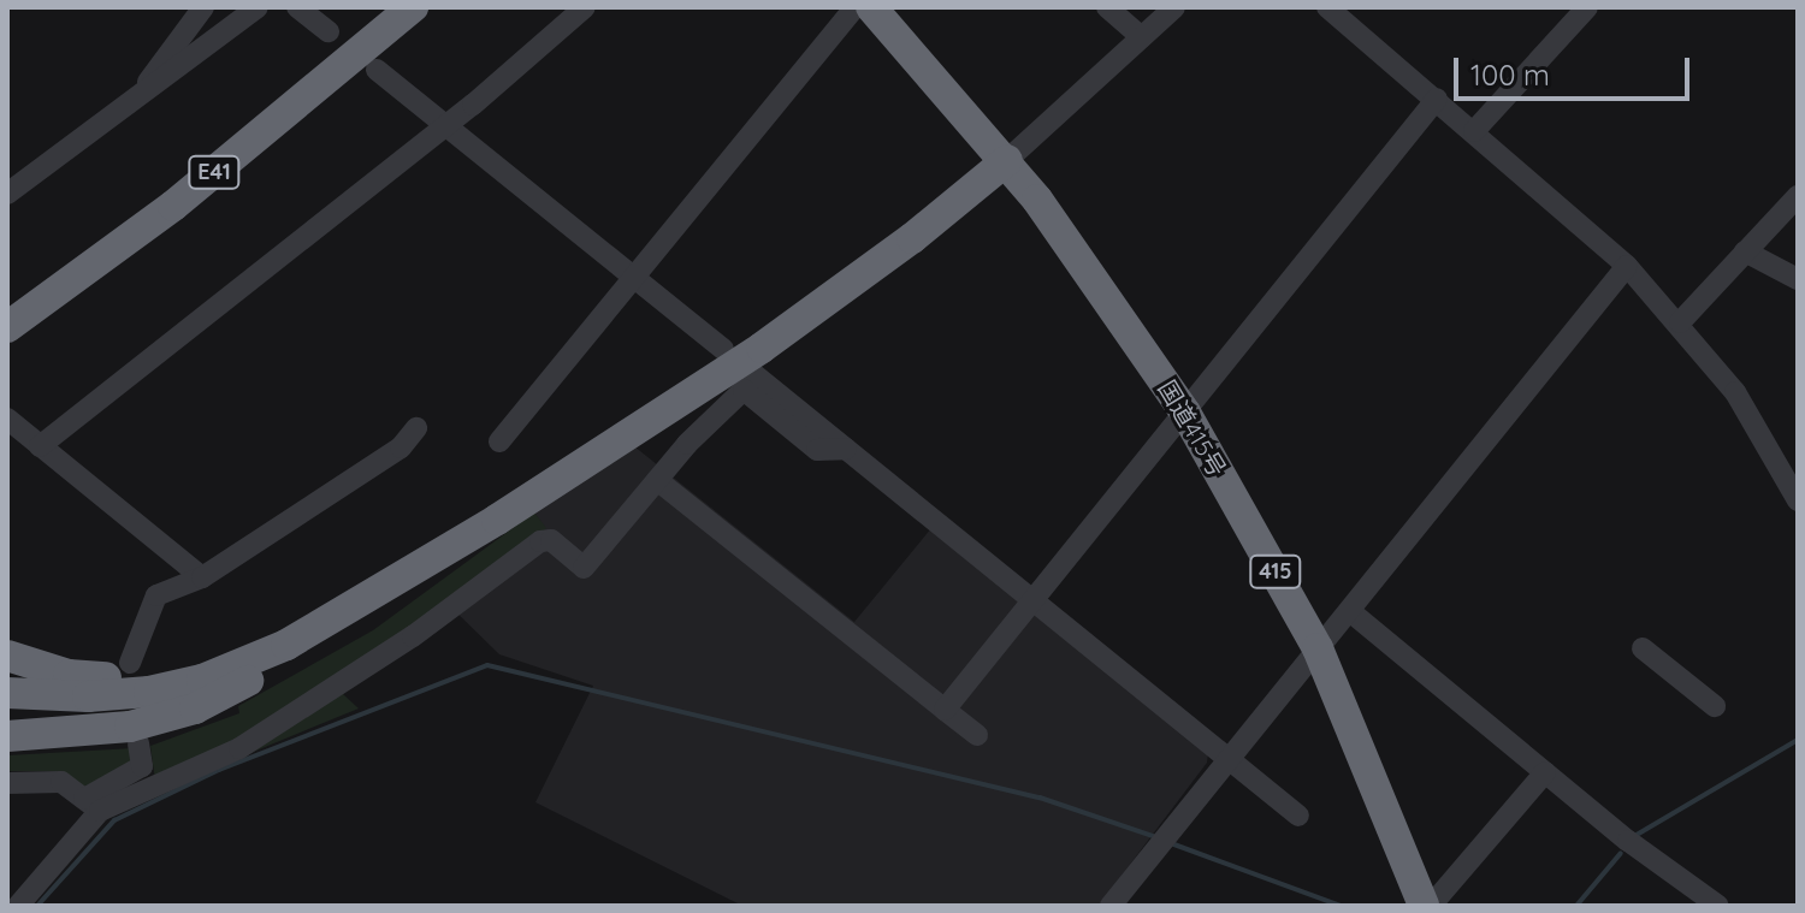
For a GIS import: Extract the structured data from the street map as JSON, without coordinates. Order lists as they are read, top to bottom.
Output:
{
  "streets": {
    "highway": ["E41", "国道415号", "415"]
  },
  "scale_bar": "100 m"
}
